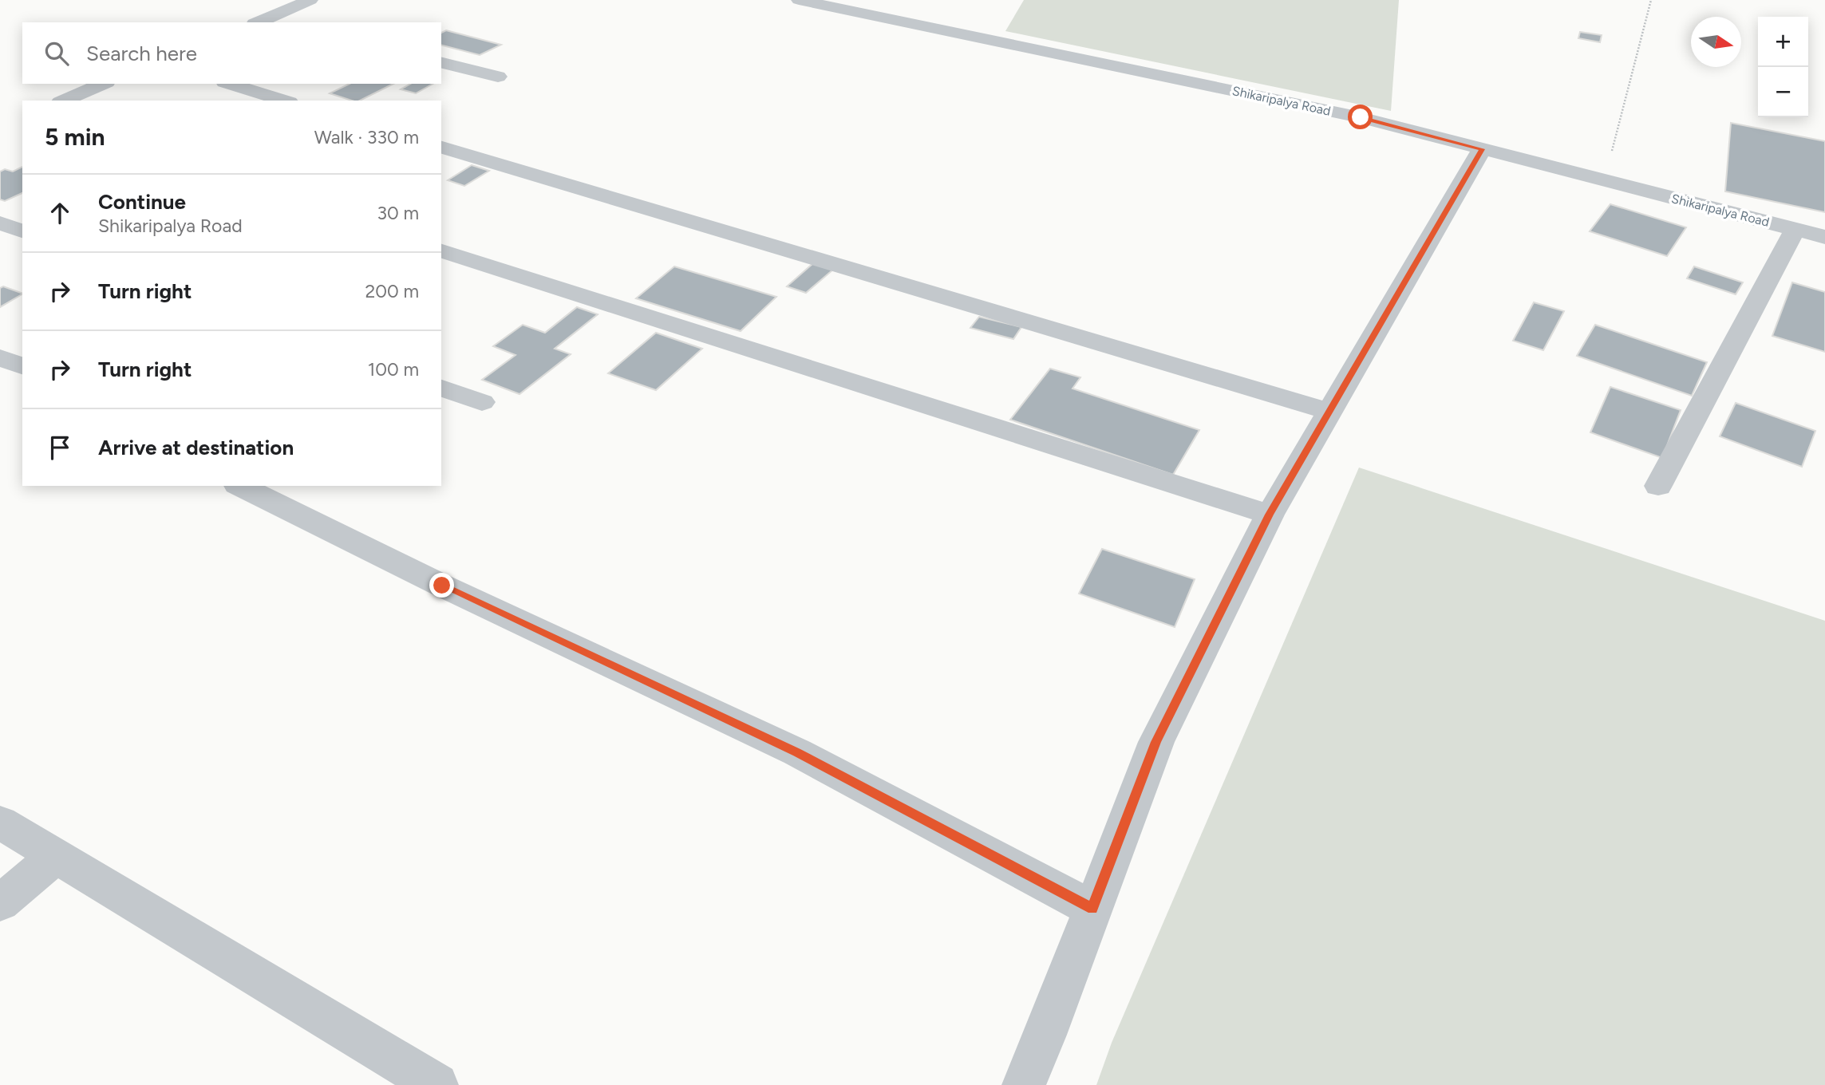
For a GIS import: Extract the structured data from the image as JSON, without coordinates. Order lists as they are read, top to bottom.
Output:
{
  "streets": {
    "street": ["Shikaripalya Road"]
  },
  "north": "right",
  "page": {
    "map_buttons": ["+", "−"],
    "search": "Search here",
    "heading": ["5 min", "Walk · 330 m"],
    "list": [
      ["Continue", "Shikaripalya Road", "30 m"],
      ["Turn right", "200 m"],
      ["Turn right", "100 m"],
      "Arrive at destination"
    ]
  }
}
